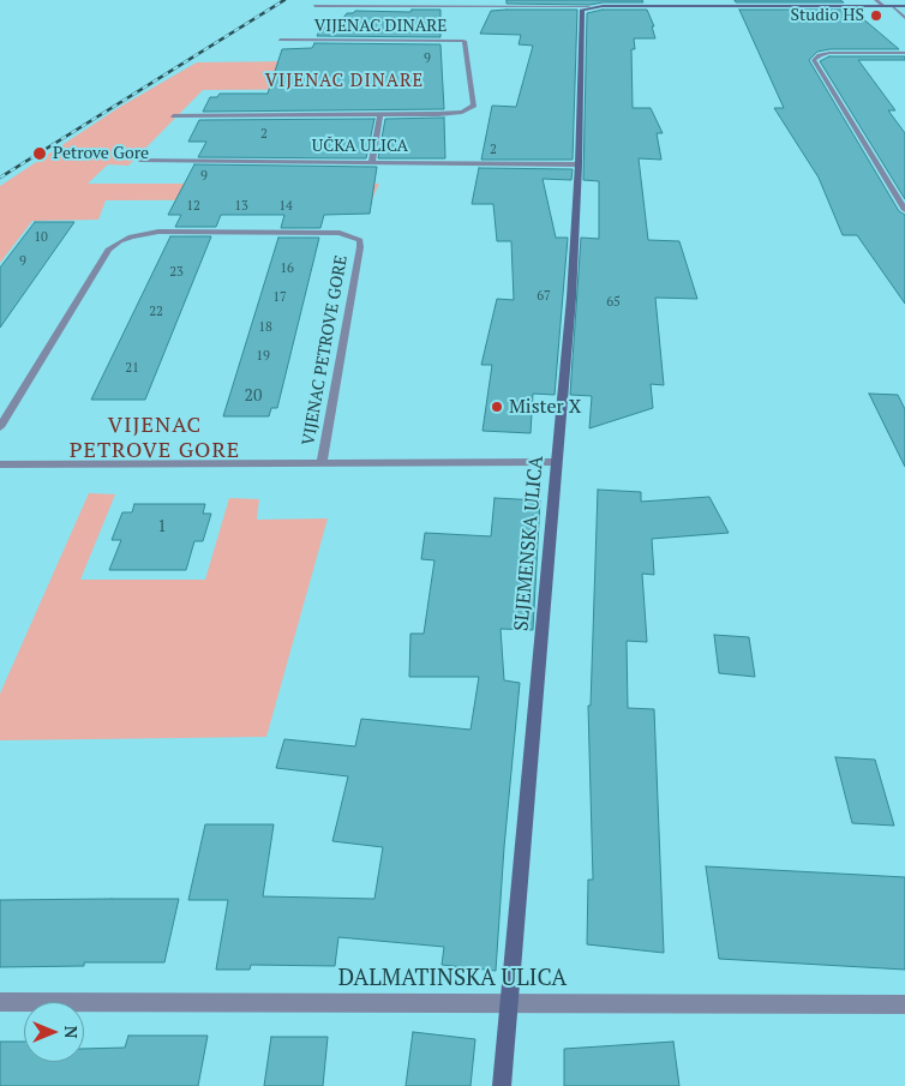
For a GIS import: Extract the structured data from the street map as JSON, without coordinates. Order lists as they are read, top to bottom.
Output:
{
  "streets": {
    "street": [
      "VIJENAC DINARE",
      "UČKA ULICA",
      "VIJENAC PETROVE GORE",
      "SLJEMENSKA ULICA",
      "DALMATINSKA ULICA"
    ]
  },
  "crossings": [
    ["UČKA ULICA", "SLJEMENSKA ULICA"],
    ["VIJENAC PETROVE GORE", "SLJEMENSKA ULICA"],
    ["SLJEMENSKA ULICA", "DALMATINSKA ULICA"]
  ],
  "districts": ["VIJENAC DINARE", "VIJENAC PETROVE GORE"],
  "places": ["Studio HS", "Petrove Gore", "Mister X"],
  "house_numbers": [
    "9",
    "2",
    "2",
    "9",
    "12",
    "13",
    "14",
    "10",
    "9",
    "16",
    "23",
    "67",
    "17",
    "65",
    "22",
    "18",
    "19",
    "21",
    "20",
    "1"
  ],
  "north": "right"
}
